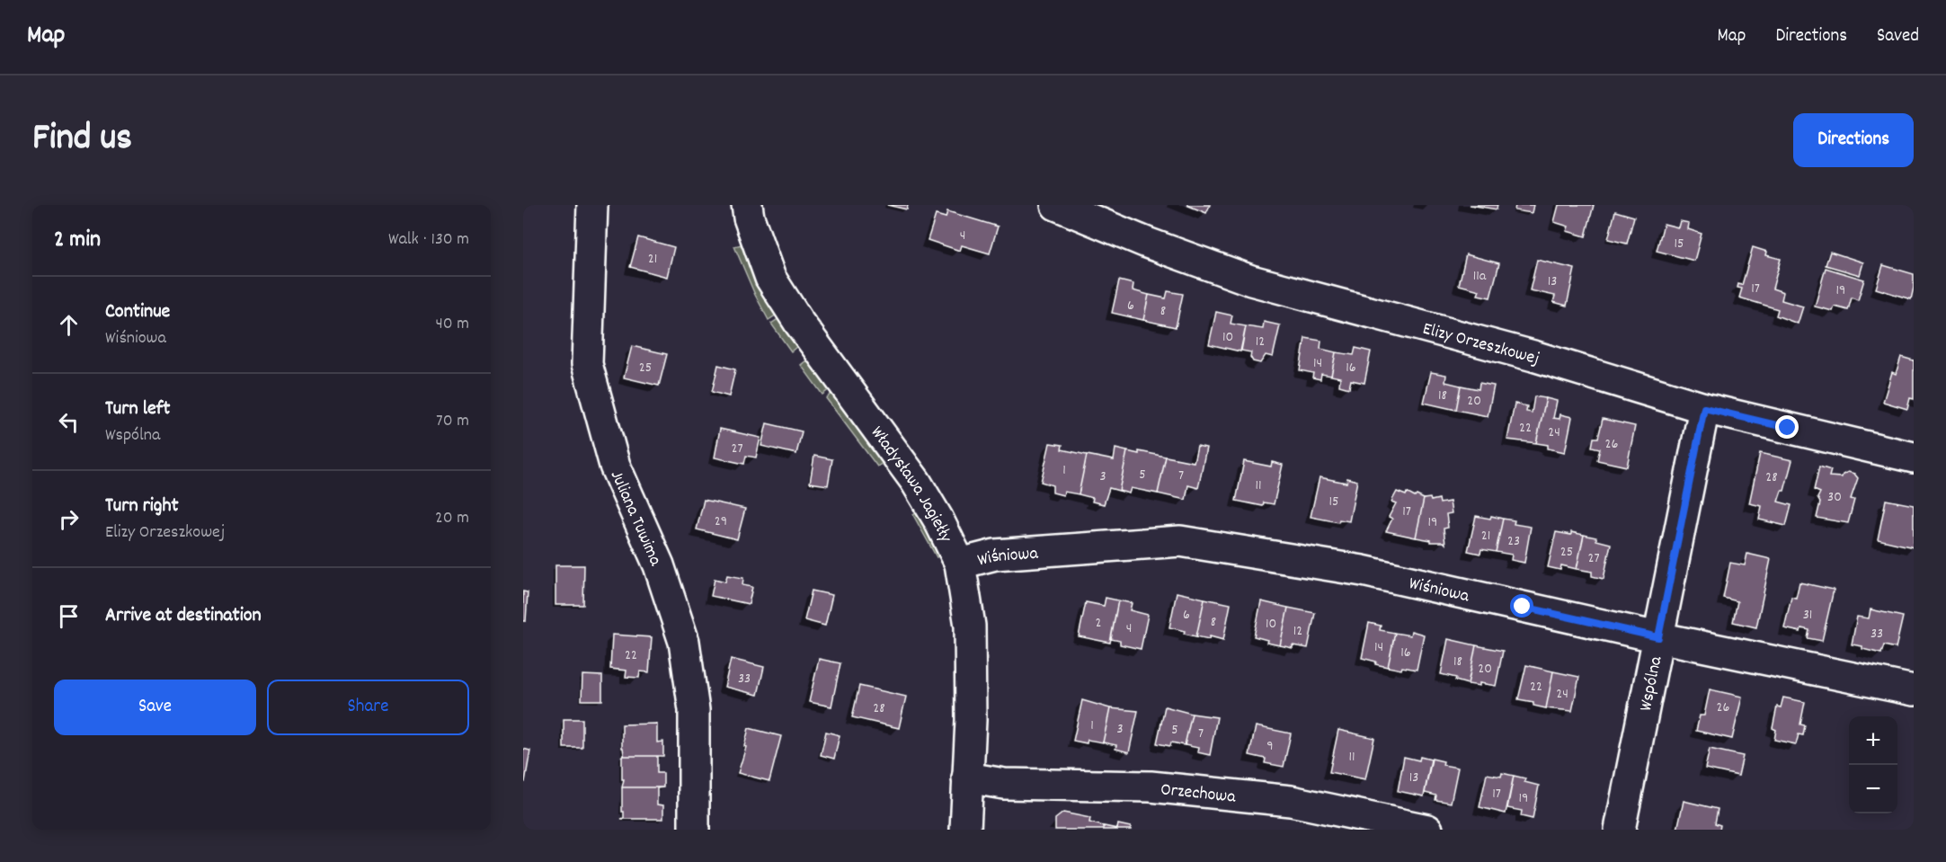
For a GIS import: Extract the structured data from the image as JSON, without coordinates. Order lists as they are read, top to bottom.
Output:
{
  "streets": {
    "street": [
      "Elizy Orzeszkowej",
      "Władysława Jagiełły",
      "Juliana Tuwima",
      "Wiśniowa",
      "Wspólna",
      "Orzechowa"
    ]
  },
  "crossings": [
    ["Elizy Orzeszkowej", "Wspólna"],
    ["Władysława Jagiełły", "Wiśniowa"],
    ["Władysława Jagiełły", "Orzechowa"],
    ["Wiśniowa", "Wspólna"]
  ],
  "house_numbers": [
    "4",
    "15",
    "21",
    "11a",
    "13",
    "17",
    "19",
    "6",
    "8",
    "10",
    "12",
    "14",
    "25",
    "16",
    "18",
    "20",
    "22",
    "24",
    "26",
    "27",
    "1",
    "5",
    "7",
    "3",
    "28",
    "11",
    "30",
    "15",
    "17",
    "29",
    "19",
    "21",
    "23",
    "25",
    "27",
    "6",
    "31",
    "8",
    "2",
    "10",
    "4",
    "12",
    "33",
    "14",
    "16",
    "22",
    "18",
    "20",
    "33",
    "22",
    "24",
    "26",
    "28",
    "1",
    "3",
    "5",
    "7",
    "9",
    "11",
    "13",
    "17",
    "19"
  ],
  "page": {
    "header": "Map",
    "nav": ["Map", "Directions", "Saved"],
    "title": "Find us",
    "buttons": [
      "Directions",
      ["Save", "Share"]
    ],
    "heading": ["2 min", "Walk · 130 m"],
    "list": [
      ["Continue", "Wiśniowa", "40 m"],
      ["Turn left", "Wspólna", "70 m"],
      ["Turn right", "Elizy Orzeszkowej", "20 m"],
      "Arrive at destination"
    ],
    "map_buttons": ["+", "−"]
  }
}
